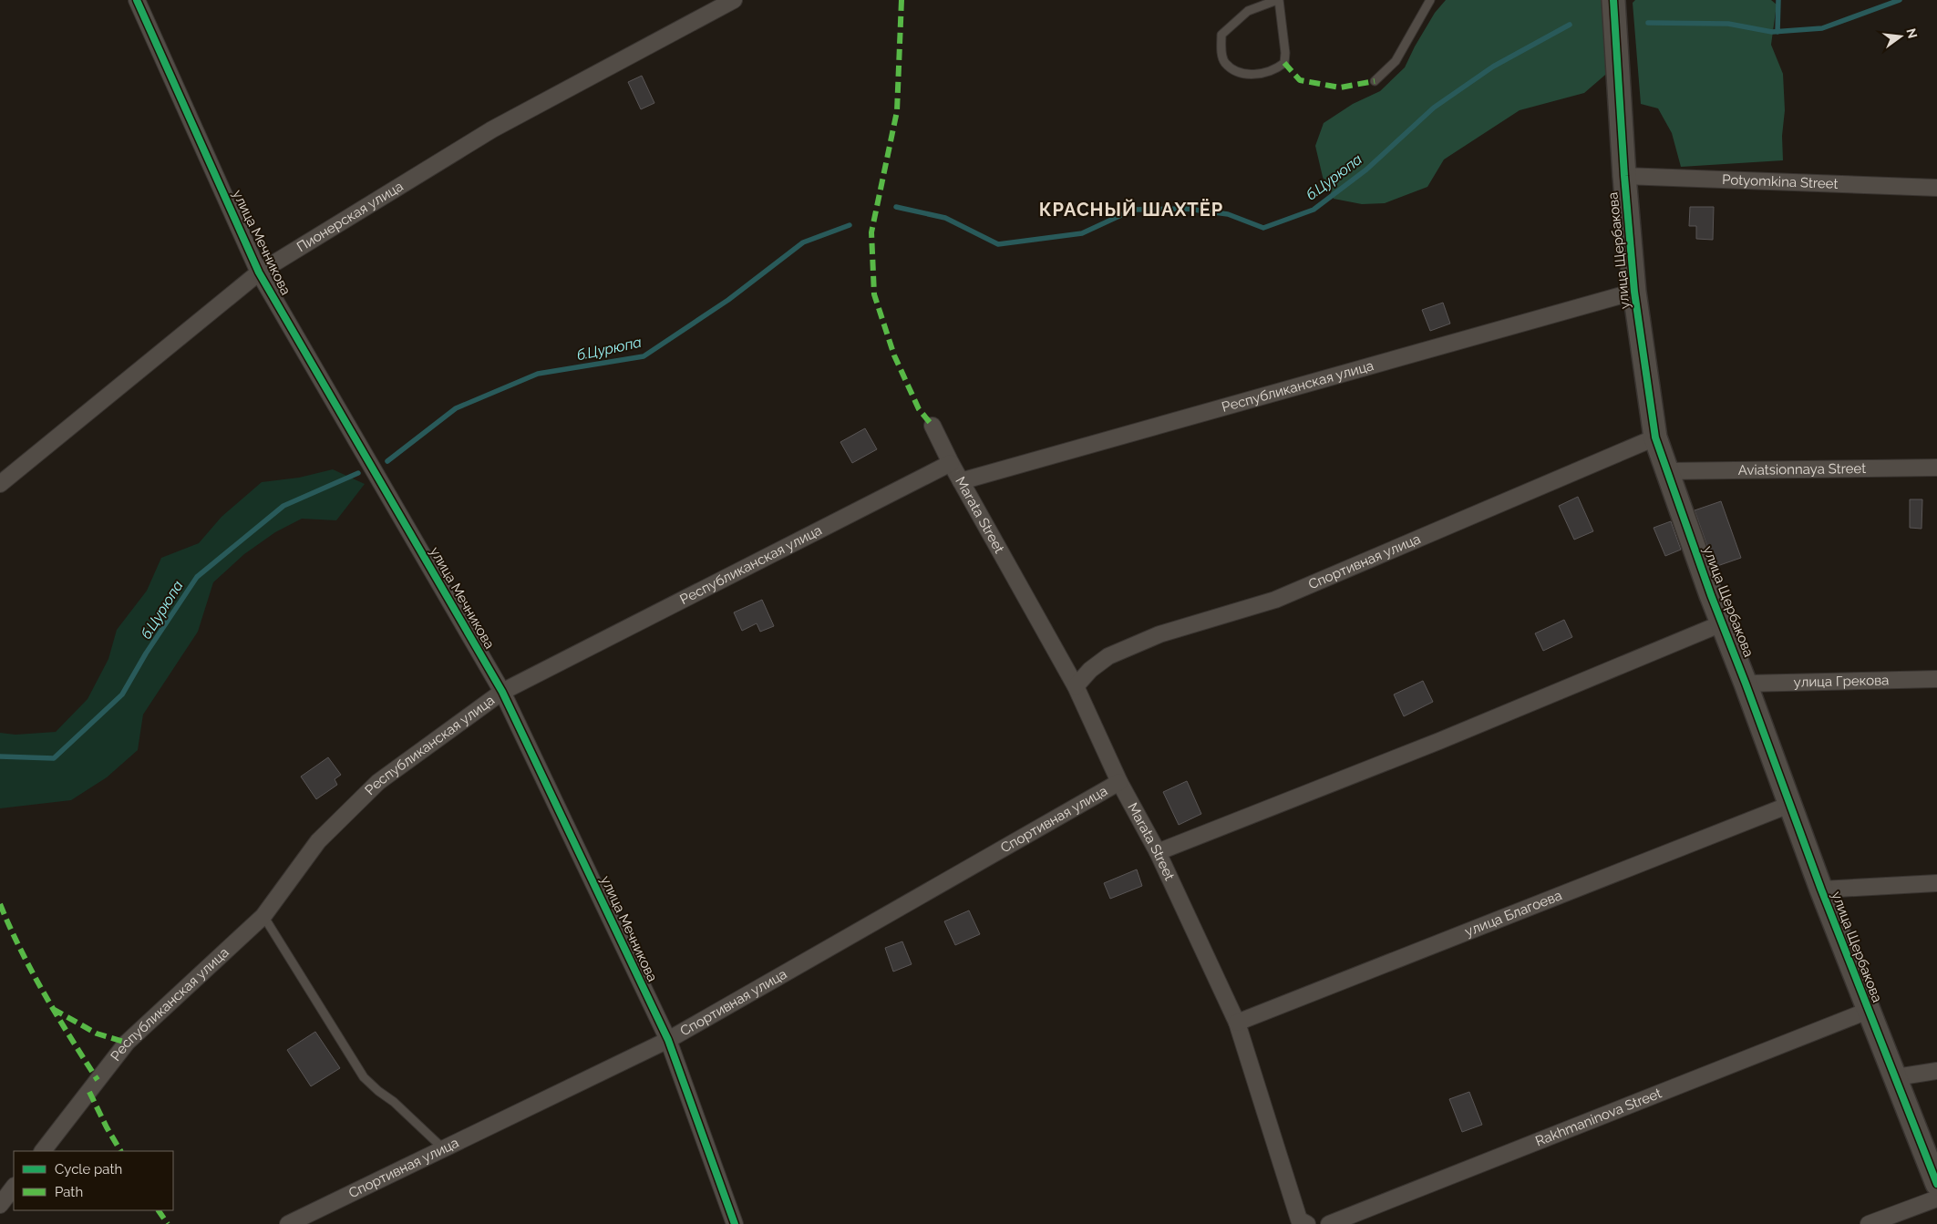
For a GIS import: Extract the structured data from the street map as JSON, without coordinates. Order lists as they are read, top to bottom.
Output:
{
  "streets": {
    "street": [
      "Potyomkina Street",
      "Пионерская улица",
      "улица Мечникова",
      "улица Щербакова",
      "Республиканская улица",
      "Aviatsionnaya Street",
      "Marata Street",
      "Спортивная улица",
      "улица Грекова",
      "улица Благоева",
      "Rakhmaninova Street"
    ]
  },
  "crossings": [
    ["Potyomkina Street", "улица Щербакова"],
    ["Пионерская улица", "улица Мечникова"],
    ["улица Мечникова", "Республиканская улица"],
    ["улица Мечникова", "Спортивная улица"],
    ["улица Щербакова", "Республиканская улица"],
    ["улица Щербакова", "Aviatsionnaya Street"],
    ["улица Щербакова", "Спортивная улица"],
    ["улица Щербакова", "улица Грекова"],
    ["улица Щербакова", "улица Благоева"],
    ["улица Щербакова", "Rakhmaninova Street"],
    ["Республиканская улица", "Marata Street"],
    ["Marata Street", "Спортивная улица"],
    ["Marata Street", "улица Благоева"]
  ],
  "districts": ["КРАСНЫЙ ШАХТЁР"],
  "water": ["б.Цурюпа"],
  "legend": ["Cycle path", "Path"],
  "north": "right"
}
